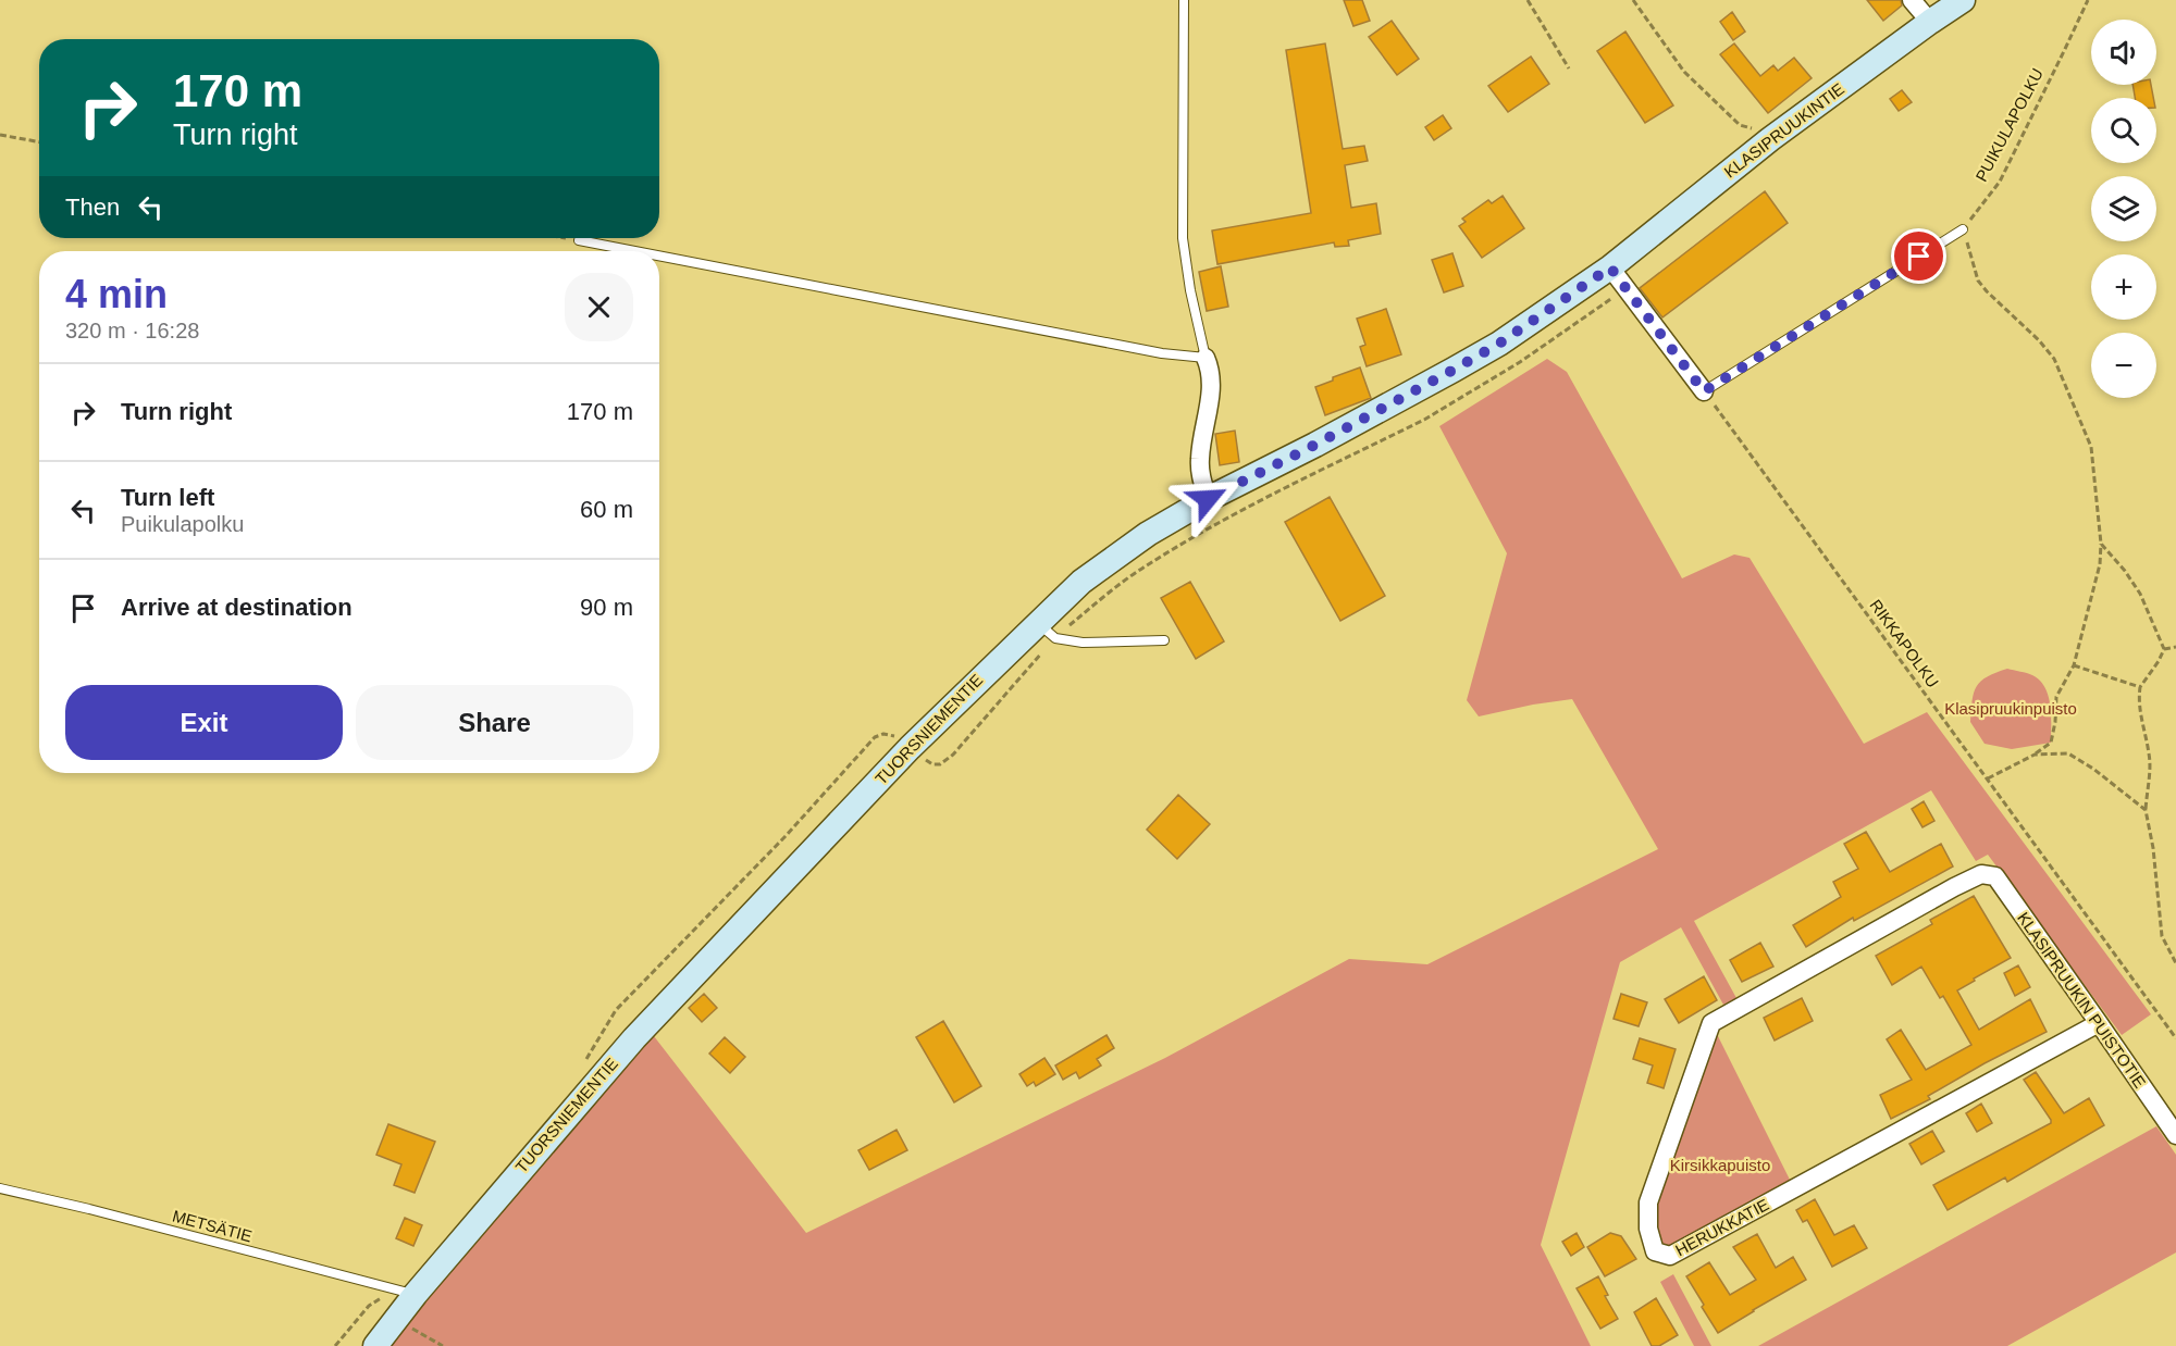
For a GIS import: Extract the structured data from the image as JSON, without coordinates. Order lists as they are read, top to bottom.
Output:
{
  "streets": {
    "main road": ["KLASIPRUUKINTIE", "TUORSNIEMENTIE"],
    "street": ["KLASIPRUUKIN PUISTOTIE", "HERUKKATIE"],
    "lane": ["METSÄTIE"],
    "path": ["PUIKULAPOLKU", "RIKKAPOLKU"]
  },
  "crossings": [
    ["KLASIPRUUKINTIE", "TUORSNIEMENTIE"],
    ["TUORSNIEMENTIE", "METSÄTIE"],
    ["KLASIPRUUKIN PUISTOTIE", "HERUKKATIE"]
  ],
  "parks": ["Klasipruukinpuisto", "Kirsikkapuisto"],
  "page": {
    "map_buttons": ["+", "−"],
    "turn": ["170 m", "Turn right"],
    "then": "Then",
    "heading": ["4 min", "320 m · 16:28"],
    "list": [
      {
        "name": "Turn right",
        "value": "170 m"
      },
      {
        "name": "Turn left",
        "note": "Puikulapolku",
        "value": "60 m"
      },
      {
        "name": "Arrive at destination",
        "value": "90 m"
      }
    ],
    "buttons": ["Exit", "Share"]
  }
}
